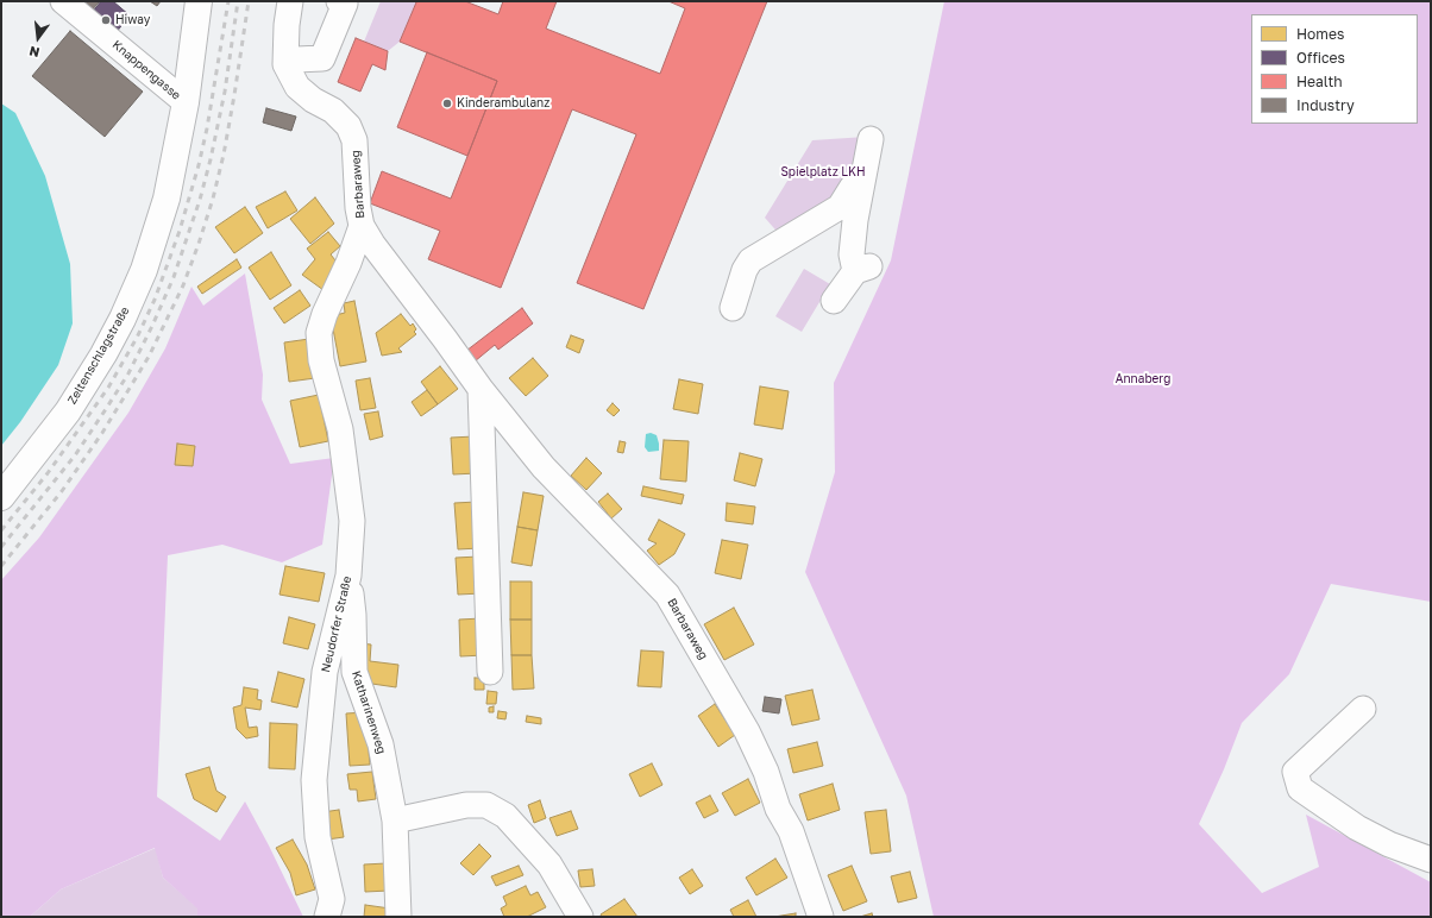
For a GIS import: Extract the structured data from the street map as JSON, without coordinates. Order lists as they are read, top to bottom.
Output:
{
  "streets": {
    "main road": ["Zeltenschlagstraße"],
    "street": [
      "Knappengasse",
      "Barbaraweg",
      "Neudorfer Straße",
      "Katharinenweg"
    ]
  },
  "crossings": [
    ["Knappengasse", "Zeltenschlagstraße"],
    ["Barbaraweg", "Neudorfer Straße"],
    ["Neudorfer Straße", "Katharinenweg"]
  ],
  "parks": ["Spielplatz LKH", "Annaberg"],
  "places": ["Hiway", "Kinderambulanz"],
  "legend": [
    "Homes",
    "Offices",
    "Health",
    "Industry"
  ],
  "north": "bottom"
}
